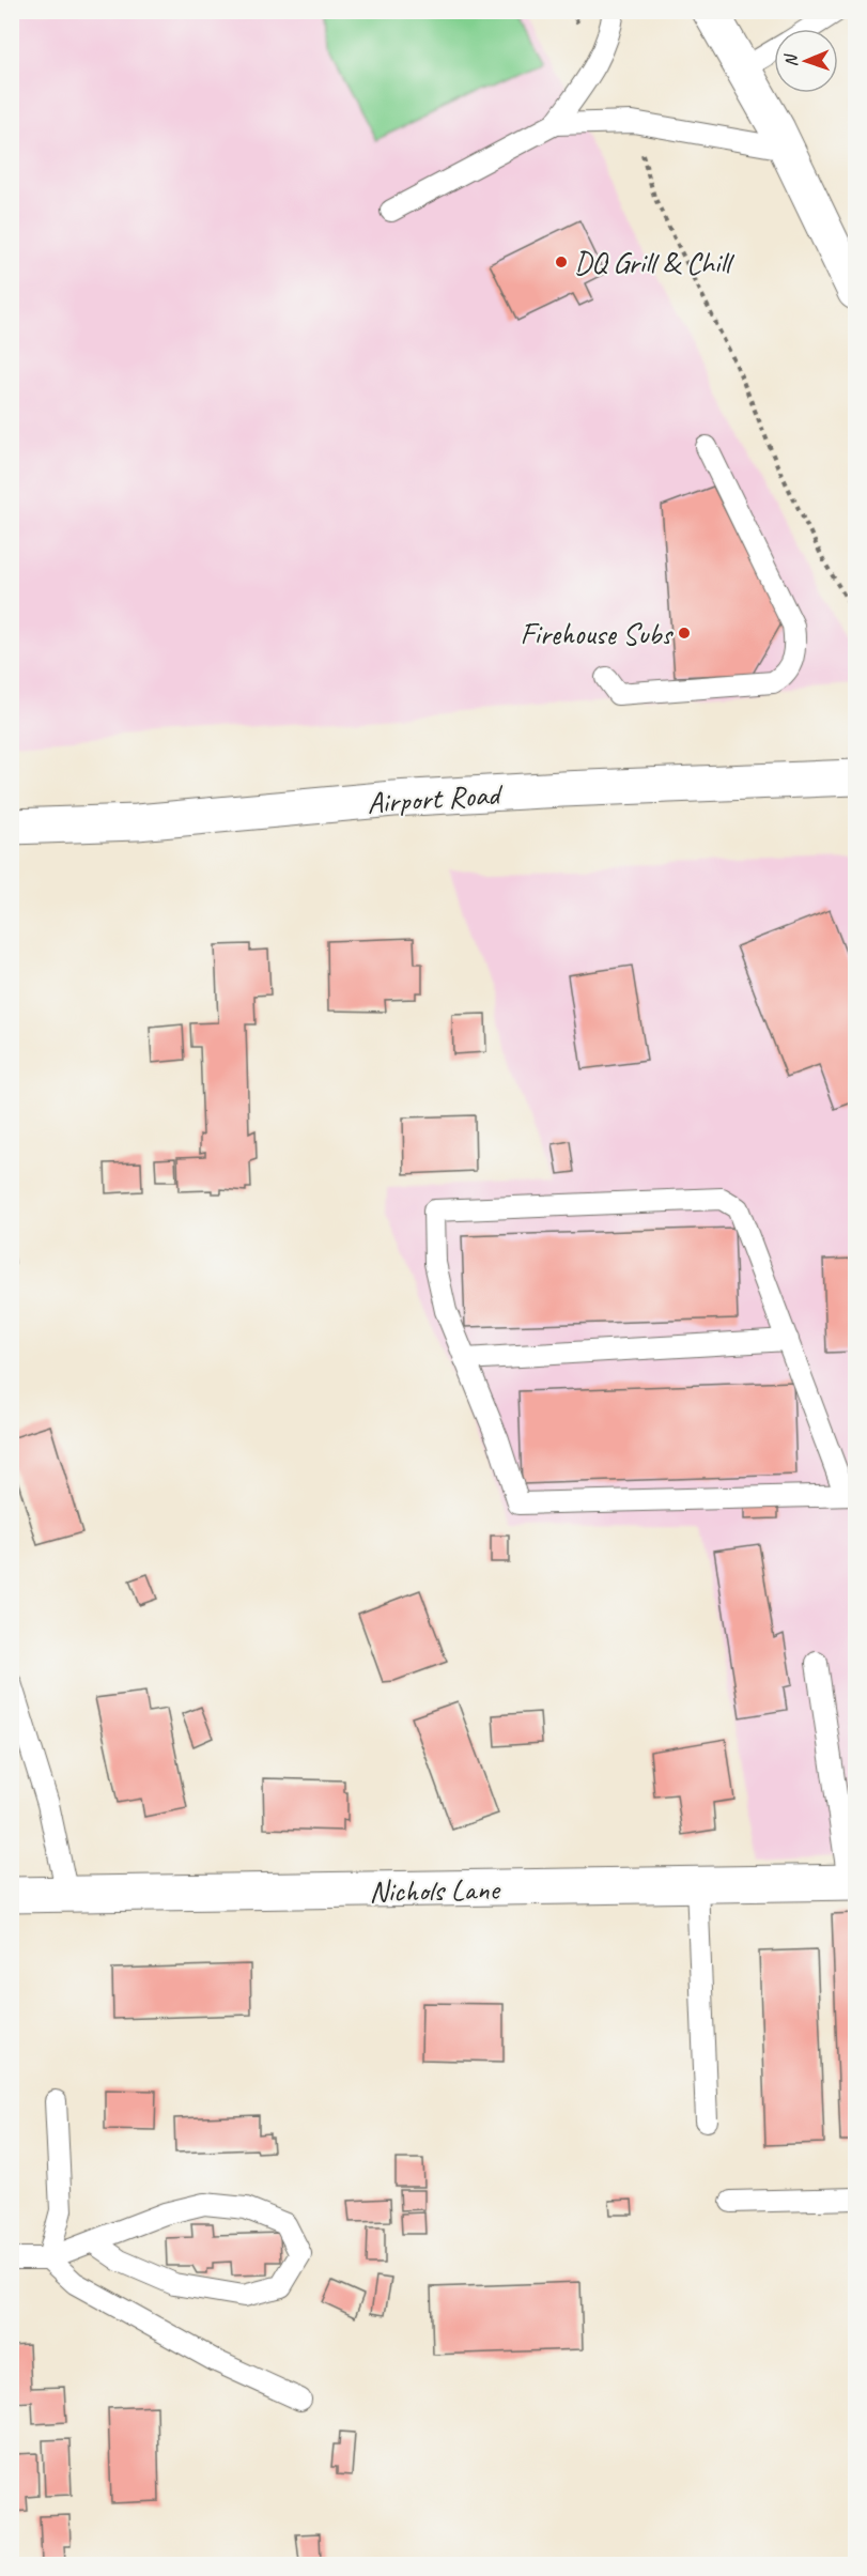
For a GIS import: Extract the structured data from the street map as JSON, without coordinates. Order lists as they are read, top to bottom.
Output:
{
  "streets": {
    "main road": ["Airport Road", "Nichols Lane"]
  },
  "places": ["DQ Grill & Chill", "Firehouse Subs"],
  "north": "left"
}
